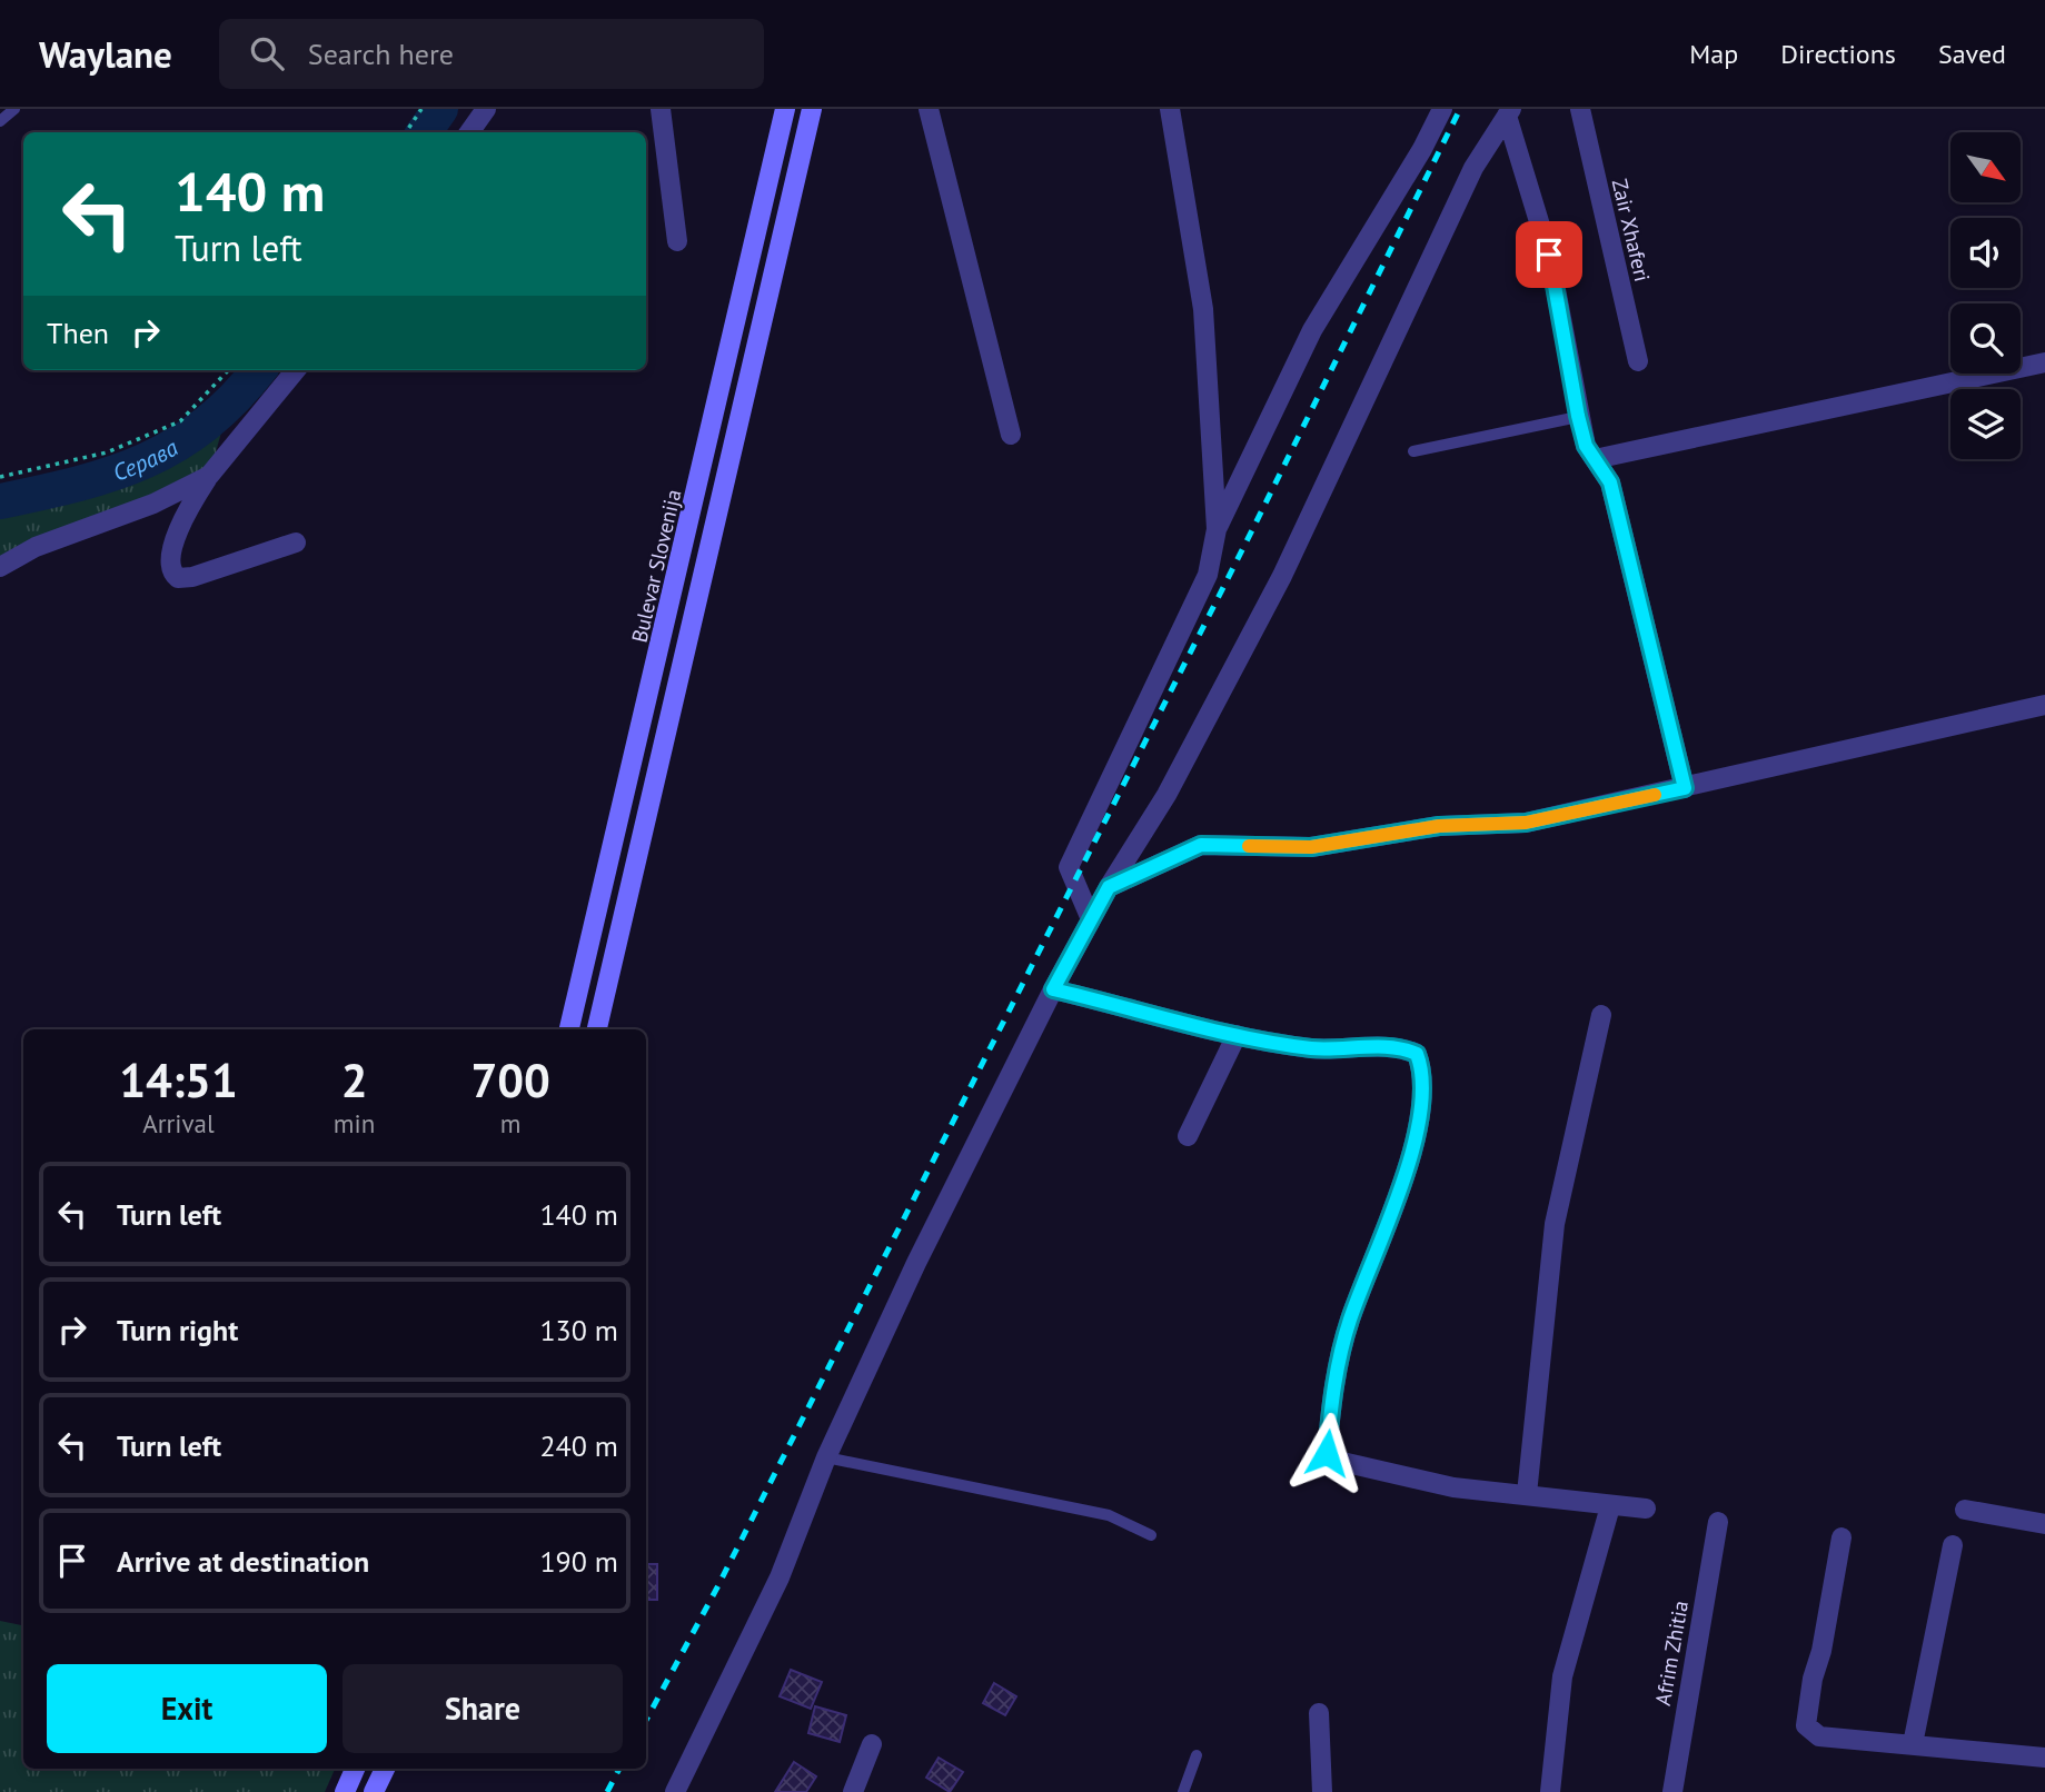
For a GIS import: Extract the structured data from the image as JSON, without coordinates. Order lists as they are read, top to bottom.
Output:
{
  "streets": {
    "street": ["Zair Xhaferi", "Bulevar Slovenija", "Afrim Zhitia"]
  },
  "water": ["Серава"],
  "north": "bottom right",
  "page": {
    "header": "Waylane",
    "search": "Search here",
    "nav": ["Map", "Directions", "Saved"],
    "turn": ["140 m", "Turn left"],
    "then": "Then",
    "eta": [
      "14:51",
      "Arrival",
      "2",
      "min",
      "700",
      "m"
    ],
    "list": [
      {
        "name": "Turn left",
        "value": "140 m"
      },
      {
        "name": "Turn right",
        "value": "130 m"
      },
      {
        "name": "Turn left",
        "value": "240 m"
      },
      {
        "name": "Arrive at destination",
        "value": "190 m"
      }
    ],
    "buttons": ["Exit", "Share"]
  }
}
